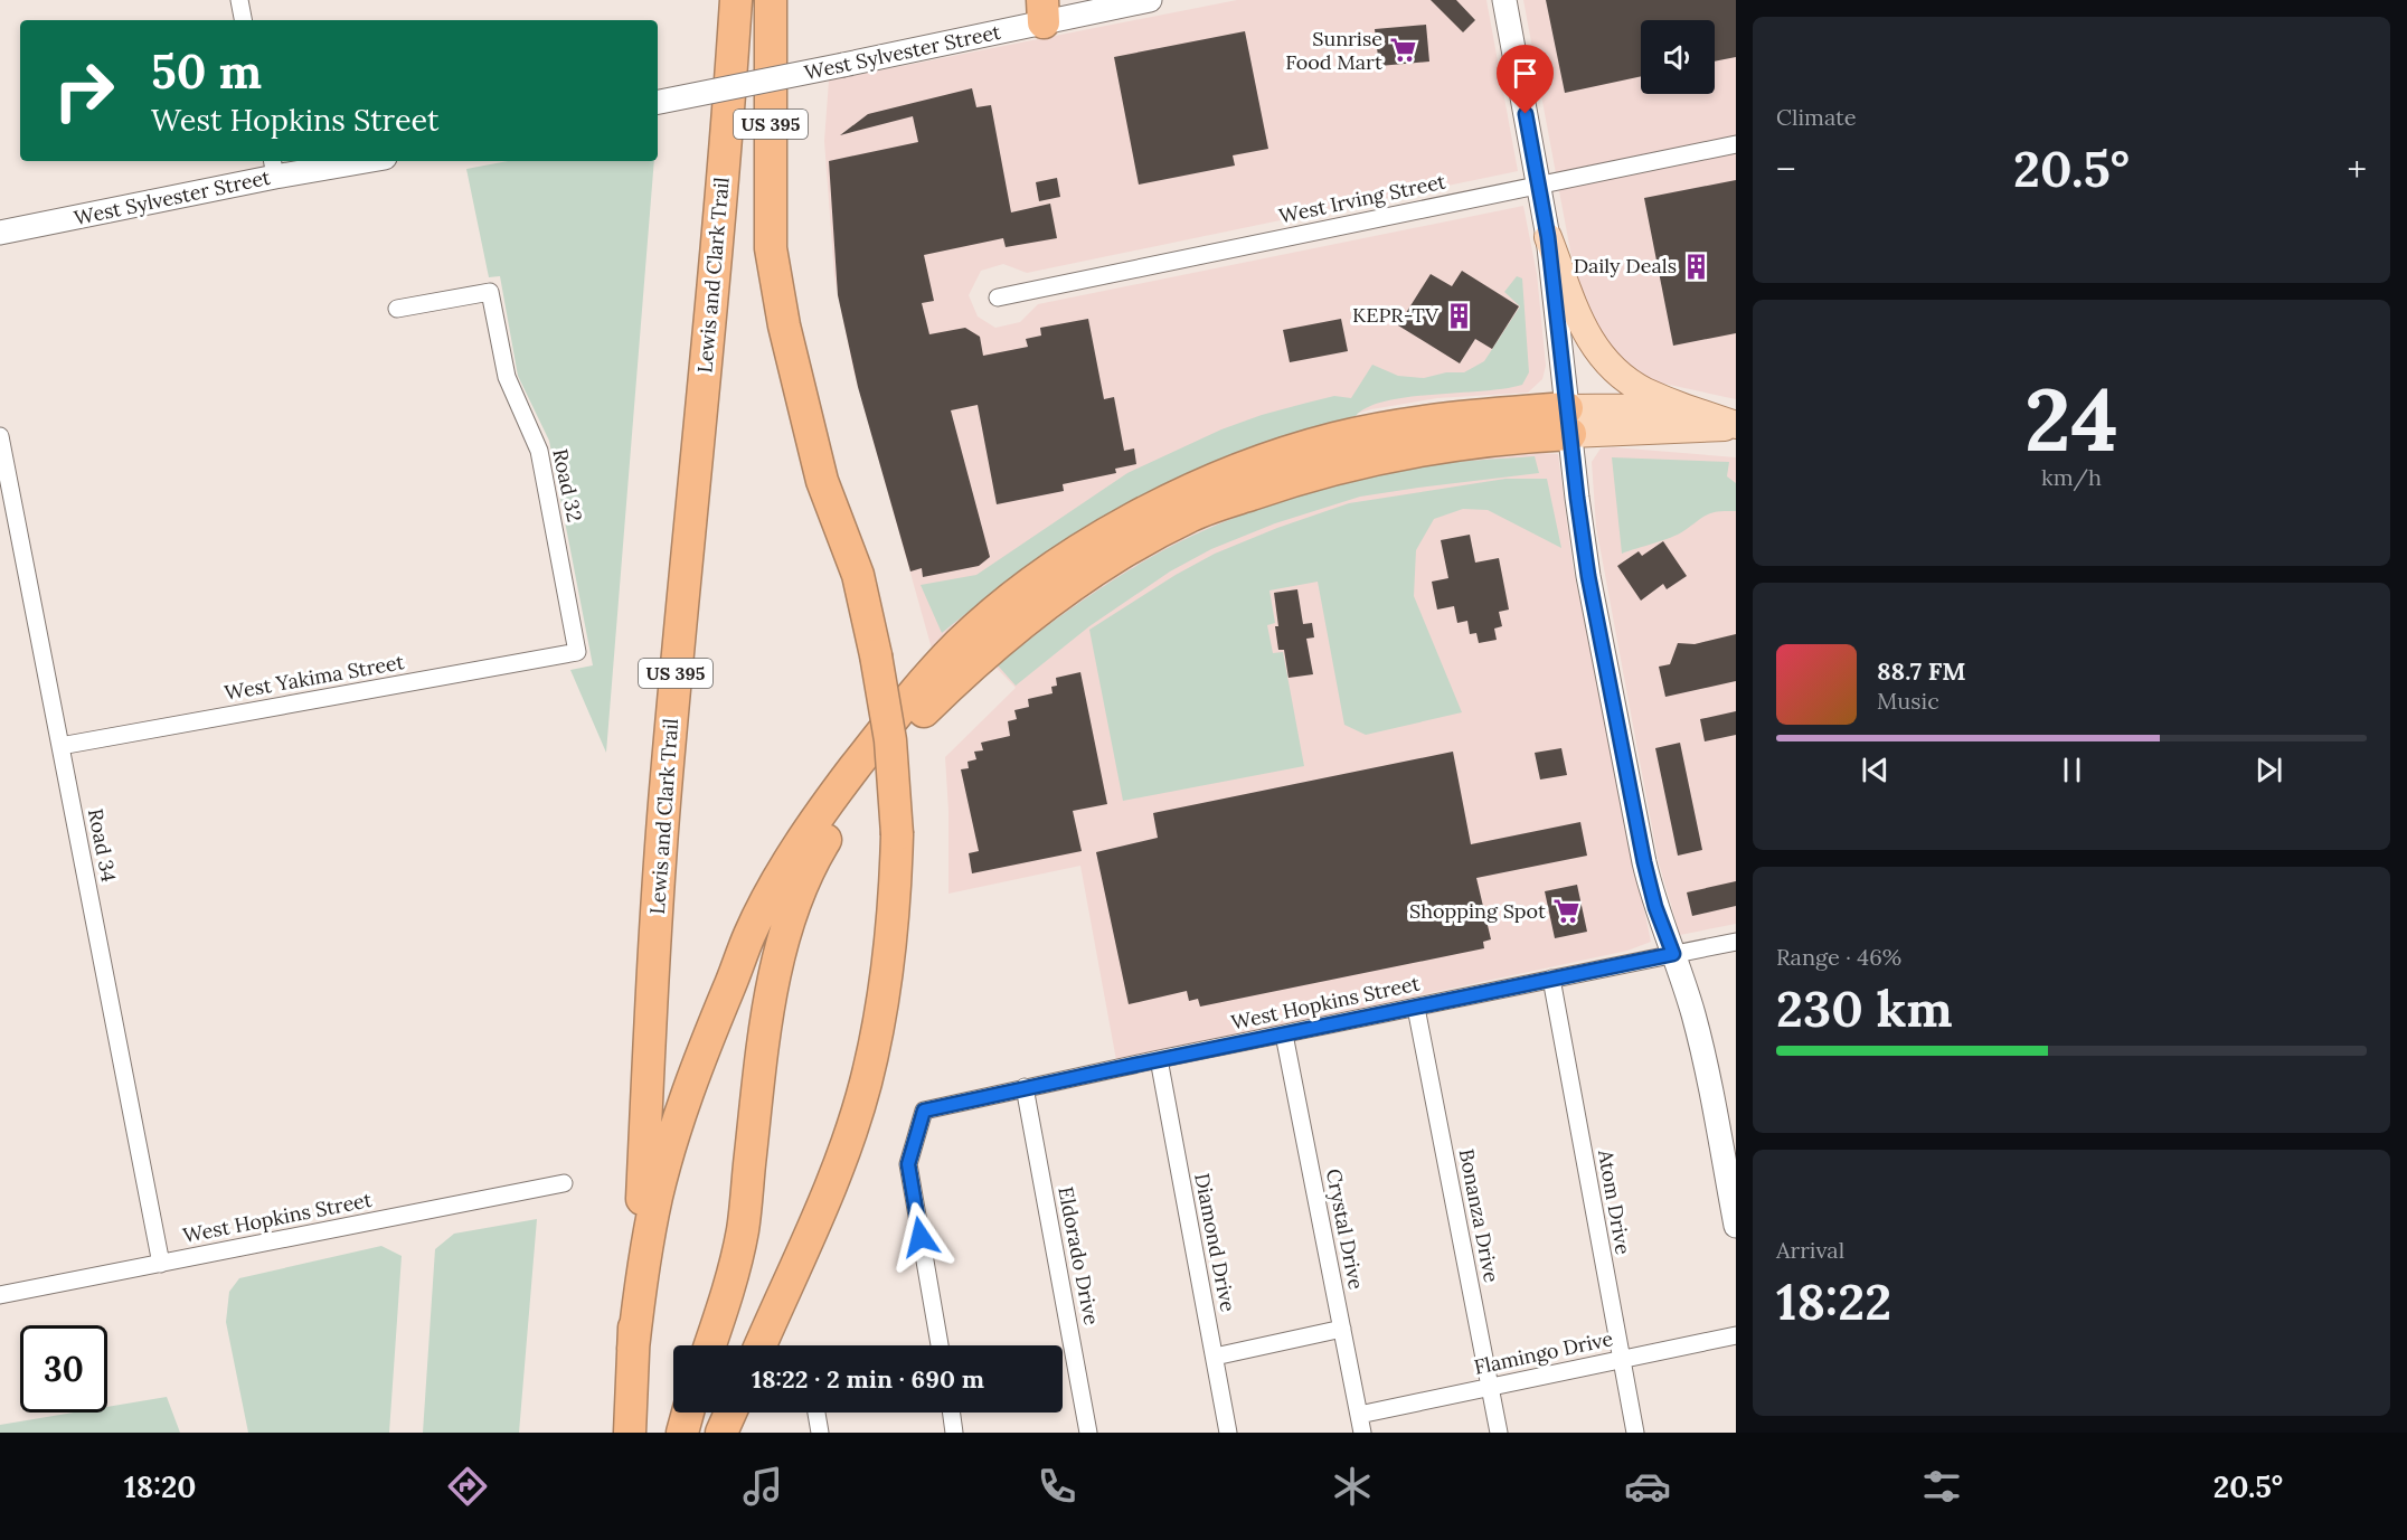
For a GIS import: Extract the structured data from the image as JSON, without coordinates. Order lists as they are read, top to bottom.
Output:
{
  "streets": {
    "highway": ["US 395", "Lewis and Clark Trail"],
    "street": [
      "West Sylvester Street",
      "West Irving Street",
      "Road 32",
      "West Yakima Street",
      "Road 34",
      "West Hopkins Street",
      "Atom Drive",
      "Bonanza Drive",
      "Crystal Drive",
      "Diamond Drive",
      "Eldorado Drive",
      "Flamingo Drive"
    ]
  },
  "crossings": [
    ["Road 32", "West Yakima Street"],
    ["West Yakima Street", "Road 34"],
    ["Road 34", "West Hopkins Street"],
    ["West Hopkins Street", "Atom Drive"],
    ["West Hopkins Street", "Bonanza Drive"],
    ["West Hopkins Street", "Crystal Drive"],
    ["West Hopkins Street", "Diamond Drive"],
    ["West Hopkins Street", "Eldorado Drive"],
    ["Atom Drive", "Flamingo Drive"],
    ["Bonanza Drive", "Flamingo Drive"],
    ["Crystal Drive", "Flamingo Drive"]
  ],
  "places": {
    "supermarket": ["Sunrise Food Mart", "Shopping Spot"],
    "building": ["Daily Deals", "KEPR-TV"]
  },
  "page": {
    "tile": [
      "Climate",
      ["24", "km/h"],
      ["Range · 46%", "230 km"],
      ["Arrival", "18:22"]
    ],
    "turn": ["50 m", "West Hopkins Street"],
    "heat": ["−", "20.5°", "+"],
    "song": ["88.7 FM", "Music"],
    "limit": "30",
    "trip": "18:22 · 2 min · 690 m",
    "tabs": ["18:20", "20.5°"]
  }
}
